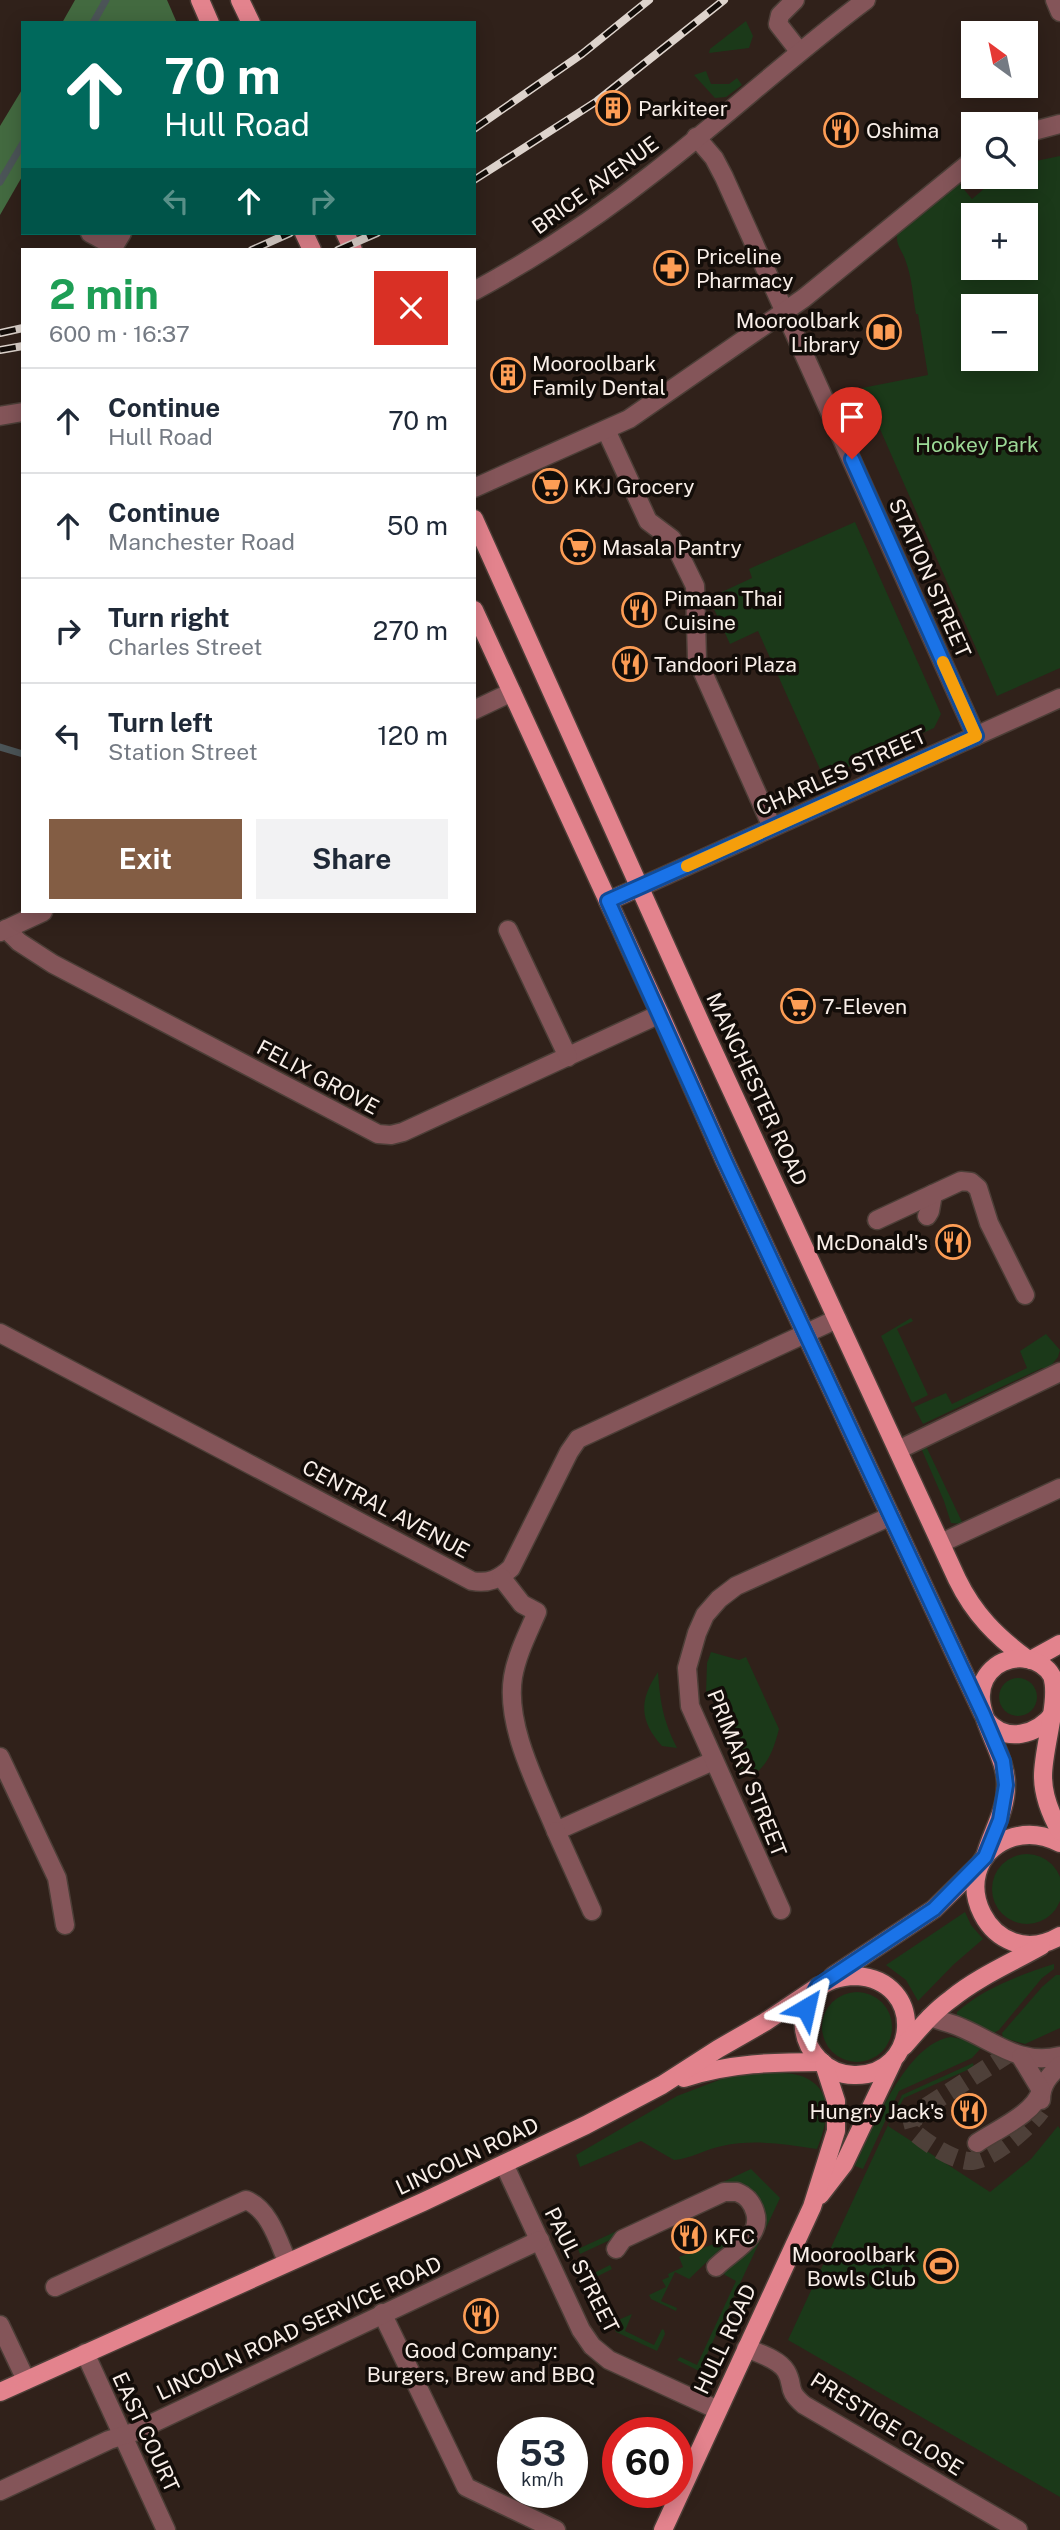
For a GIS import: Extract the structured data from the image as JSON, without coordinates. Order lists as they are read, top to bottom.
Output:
{
  "streets": {
    "main road": ["MANCHESTER ROAD", "LINCOLN ROAD", "HULL ROAD"],
    "street": [
      "BRICE AVENUE",
      "STATION STREET",
      "CHARLES STREET",
      "FELIX GROVE",
      "CENTRAL AVENUE",
      "PRIMARY STREET",
      "PAUL STREET",
      "LINCOLN ROAD SERVICE ROAD",
      "PRESTIGE CLOSE",
      "EAST COURT"
    ]
  },
  "crossings": [
    ["BRICE AVENUE", "STATION STREET"],
    ["STATION STREET", "CHARLES STREET"],
    ["CHARLES STREET", "MANCHESTER ROAD"],
    ["LINCOLN ROAD", "PAUL STREET"],
    ["LINCOLN ROAD", "HULL ROAD"],
    ["LINCOLN ROAD", "EAST COURT"],
    ["PAUL STREET", "LINCOLN ROAD SERVICE ROAD"],
    ["PAUL STREET", "HULL ROAD"],
    ["LINCOLN ROAD SERVICE ROAD", "EAST COURT"],
    ["HULL ROAD", "PRESTIGE CLOSE"]
  ],
  "parks": ["Hookey Park"],
  "places": {
    "building": ["Parkiteer", "Mooroolbark Family Dental"],
    "restaurant": [
      "Oshima",
      "Pimaan Thai Cuisine",
      "Tandoori Plaza",
      "McDonald's",
      "Hungry Jack's",
      "KFC",
      "Good Company: Burgers, Brew and BBQ"
    ],
    "pharmacy": ["Priceline Pharmacy"],
    "library": ["Mooroolbark Library"],
    "supermarket": ["KKJ Grocery", "Masala Pantry", "7-Eleven"],
    "sports": ["Mooroolbark Bowls Club"]
  },
  "north": "top left",
  "page": {
    "map_buttons": ["+", "−"],
    "turn": ["70 m", "Hull Road"],
    "heading": ["2 min", "600 m · 16:37"],
    "list": [
      {
        "name": "Continue",
        "note": "Hull Road",
        "value": "70 m"
      },
      {
        "name": "Continue",
        "note": "Manchester Road",
        "value": "50 m"
      },
      {
        "name": "Turn right",
        "note": "Charles Street",
        "value": "270 m"
      },
      {
        "name": "Turn left",
        "note": "Station Street",
        "value": "120 m"
      }
    ],
    "buttons": ["Exit", "Share"],
    "speed": "53 km/h",
    "limit": "60"
  }
}
